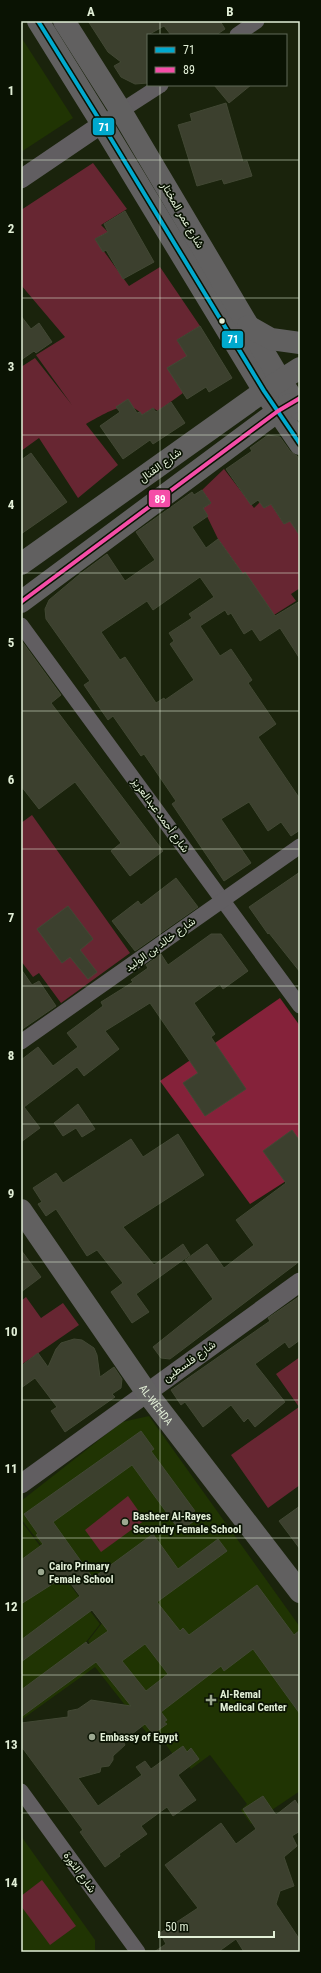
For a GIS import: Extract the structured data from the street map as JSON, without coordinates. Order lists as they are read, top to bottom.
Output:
{
  "streets": {
    "main road": ["شارع عمر المختار", "شارع القنال", "AL-WEHDA"],
    "street": [
      "شارع أحمد عبدالعزيز",
      "شارع خالد بن الوليد",
      "شارع فلسطين",
      "شارع الثورة"
    ]
  },
  "crossings": [
    ["شارع عمر المختار", "شارع القنال"],
    ["شارع أحمد عبدالعزيز", "شارع خالد بن الوليد"],
    ["شارع فلسطين", "AL-WEHDA"]
  ],
  "places": {
    "other": ["Basheer Al-Rayes Secondry Female School", "Cairo Primary Female School", "Embassy of Egypt"],
    "health": ["Al-Remal Medical Center"]
  },
  "lines": ["transit line 71", "transit line 89"],
  "legend": ["71", "89"],
  "scale_bar": "50 m",
  "grid": {
    "columns": ["A", "B"],
    "rows": [
      "1",
      "2",
      "3",
      "4",
      "5",
      "6",
      "7",
      "8",
      "9",
      "10",
      "11",
      "12",
      "13",
      "14"
    ]
  }
}
